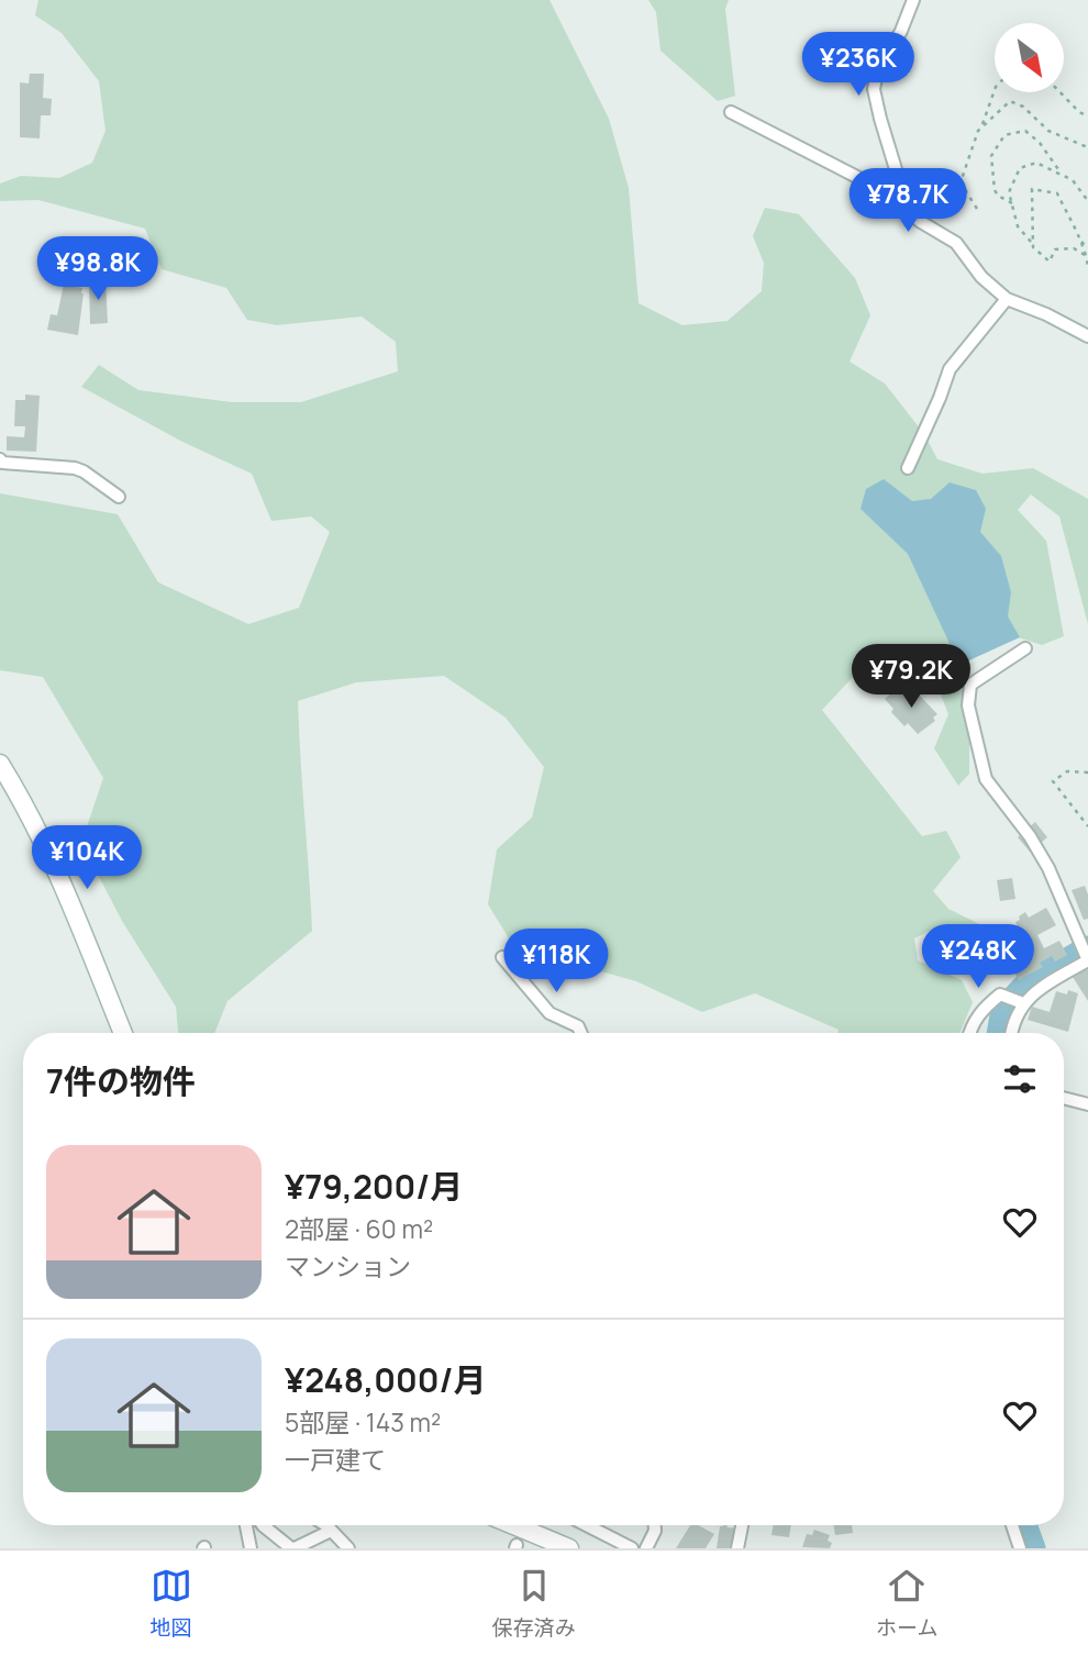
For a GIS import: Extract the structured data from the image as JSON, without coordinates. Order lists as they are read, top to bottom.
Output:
{
  "north": "bottom right",
  "page": {
    "price": [
      "¥236K",
      "¥78.7K",
      "¥98.8K",
      "¥79.2K",
      "¥104K",
      "¥248K",
      "¥118K"
    ],
    "heading": "7件の物件",
    "list": [
      {
        "name": "¥79,200/月",
        "note": "2部屋 · 60 m² · マンション"
      },
      {
        "name": "¥248,000/月",
        "note": "5部屋 · 143 m² · 一戸建て"
      }
    ],
    "tabs": ["地図", "保存済み", "ホーム"]
  }
}
